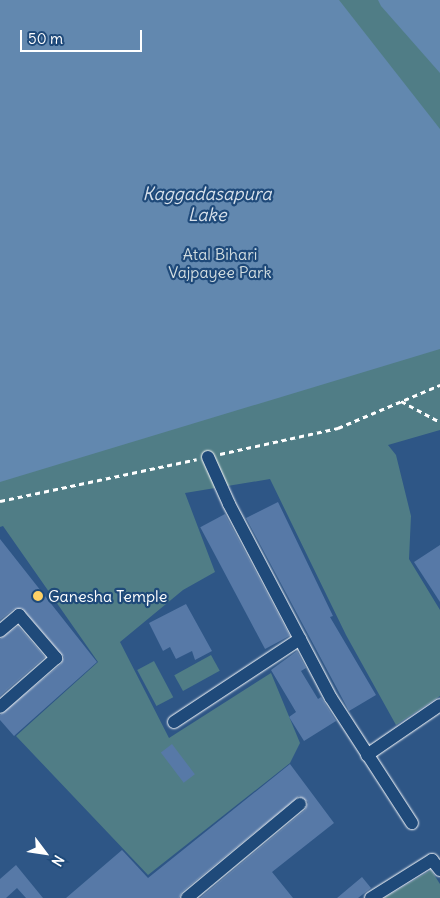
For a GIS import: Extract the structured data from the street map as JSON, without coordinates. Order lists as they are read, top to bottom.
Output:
{
  "water": ["Kaggadasapura Lake"],
  "parks": ["Atal Bihari Vajpayee Park"],
  "places": ["Ganesha Temple"],
  "scale_bar": "50 m",
  "north": "bottom right"
}
